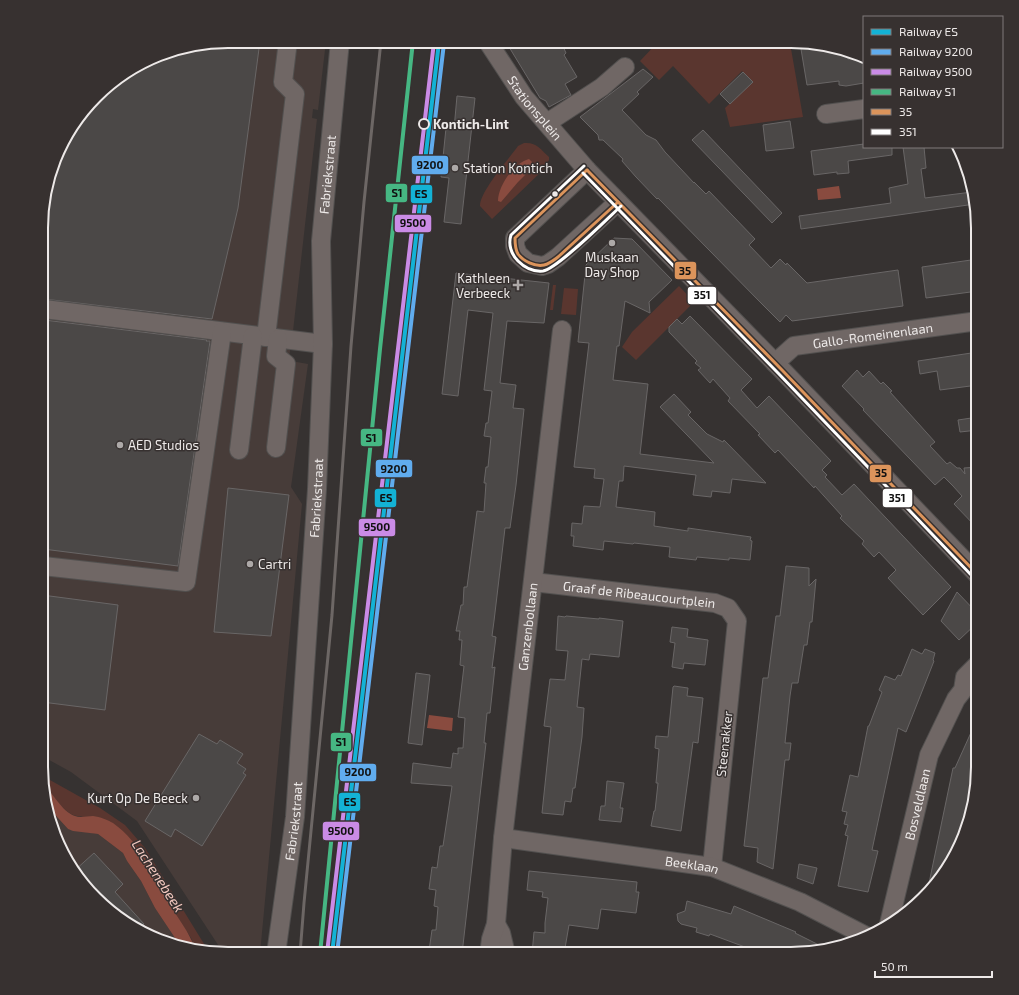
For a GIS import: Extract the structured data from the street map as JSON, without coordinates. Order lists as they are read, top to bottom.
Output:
{
  "streets": {
    "street": [
      "Stationsplein",
      "Fabriekstraat",
      "Gallo-Romeinenlaan",
      "Graaf de Ribeaucourtplein",
      "Ganzenbollaan",
      "Steenakker",
      "Bosveldlaan",
      "Beeklaan"
    ]
  },
  "crossings": [
    ["Stationsplein", "Gallo-Romeinenlaan"],
    ["Graaf de Ribeaucourtplein", "Ganzenbollaan"],
    ["Graaf de Ribeaucourtplein", "Steenakker"],
    ["Ganzenbollaan", "Beeklaan"],
    ["Steenakker", "Beeklaan"]
  ],
  "water": ["Lachenebeek"],
  "places": {
    "other": [
      "Kontich-Lint",
      "Station Kontich",
      "Muskaan Day Shop",
      "AED Studios",
      "Cartri",
      "Kurt Op De Beeck"
    ],
    "health": ["Kathleen Verbeeck"]
  },
  "lines": [
    "rail line ES",
    "rail line 9200",
    "rail line 9500",
    "rail line S1",
    "transit line 351",
    "transit line 35"
  ],
  "legend": [
    "Railway ES",
    "Railway 9200",
    "Railway 9500",
    "Railway S1",
    "35",
    "351"
  ],
  "scale_bar": "50 m"
}
